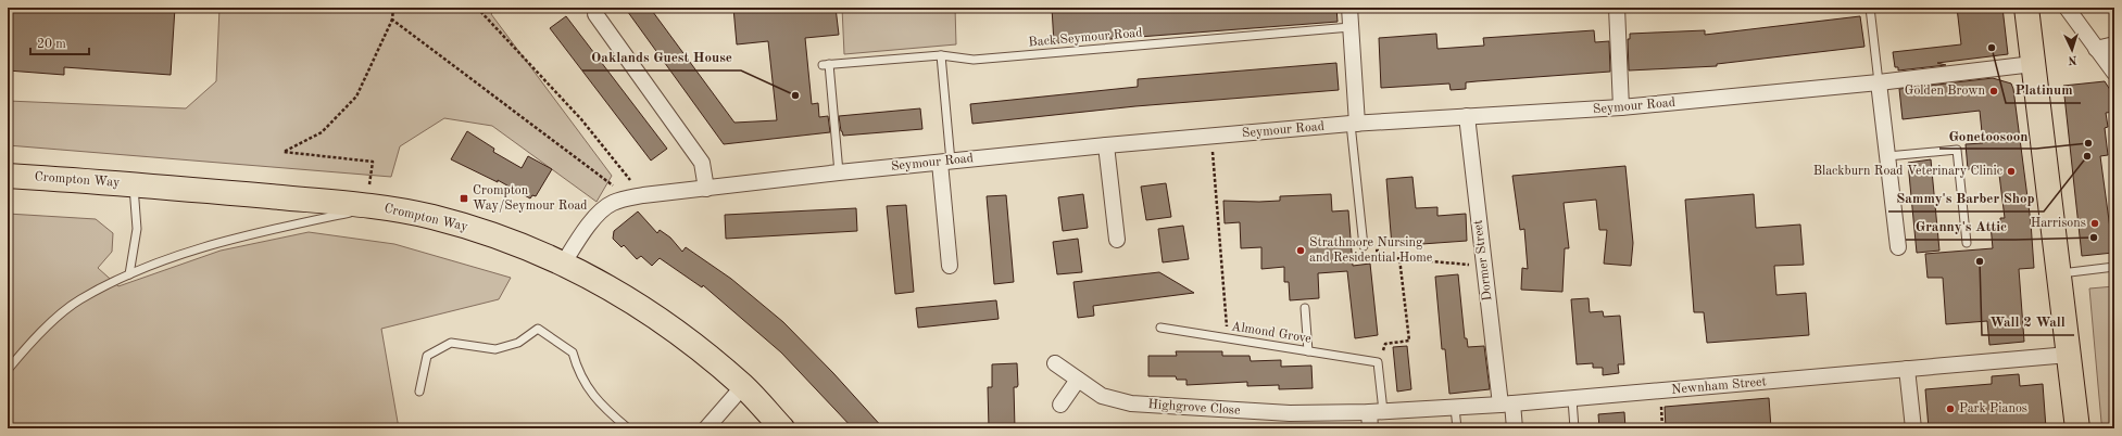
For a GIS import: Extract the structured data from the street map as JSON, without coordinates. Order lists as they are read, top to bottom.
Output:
{
  "streets": {
    "highway": ["Crompton Way"],
    "street": [
      "Seymour Road",
      "Dormer Street",
      "Newnham Street",
      "Highgrove Close"
    ],
    "lane": ["Back Seymour Road", "Almond Grove"]
  },
  "crossings": [
    ["Back Seymour Road", "Seymour Road"],
    ["Seymour Road", "Crompton Way"],
    ["Seymour Road", "Dormer Street"],
    ["Dormer Street", "Newnham Street"],
    ["Newnham Street", "Highgrove Close"]
  ],
  "places": {
    "other": [
      "Platinum",
      "Golden Brown",
      "Oaklands Guest House",
      "Gonetoosoon",
      "Sammy's Barber Shop",
      "Blackburn Road Veterinary Clinic",
      "Harrisons",
      "Granny's Attic",
      "Strathmore Nursing and Residential Home",
      "Wall 2 Wall",
      "Park Pianos"
    ],
    "transit": ["Crompton Way/Seymour Road"]
  },
  "scale_bar": "20 m",
  "north": "bottom"
}
